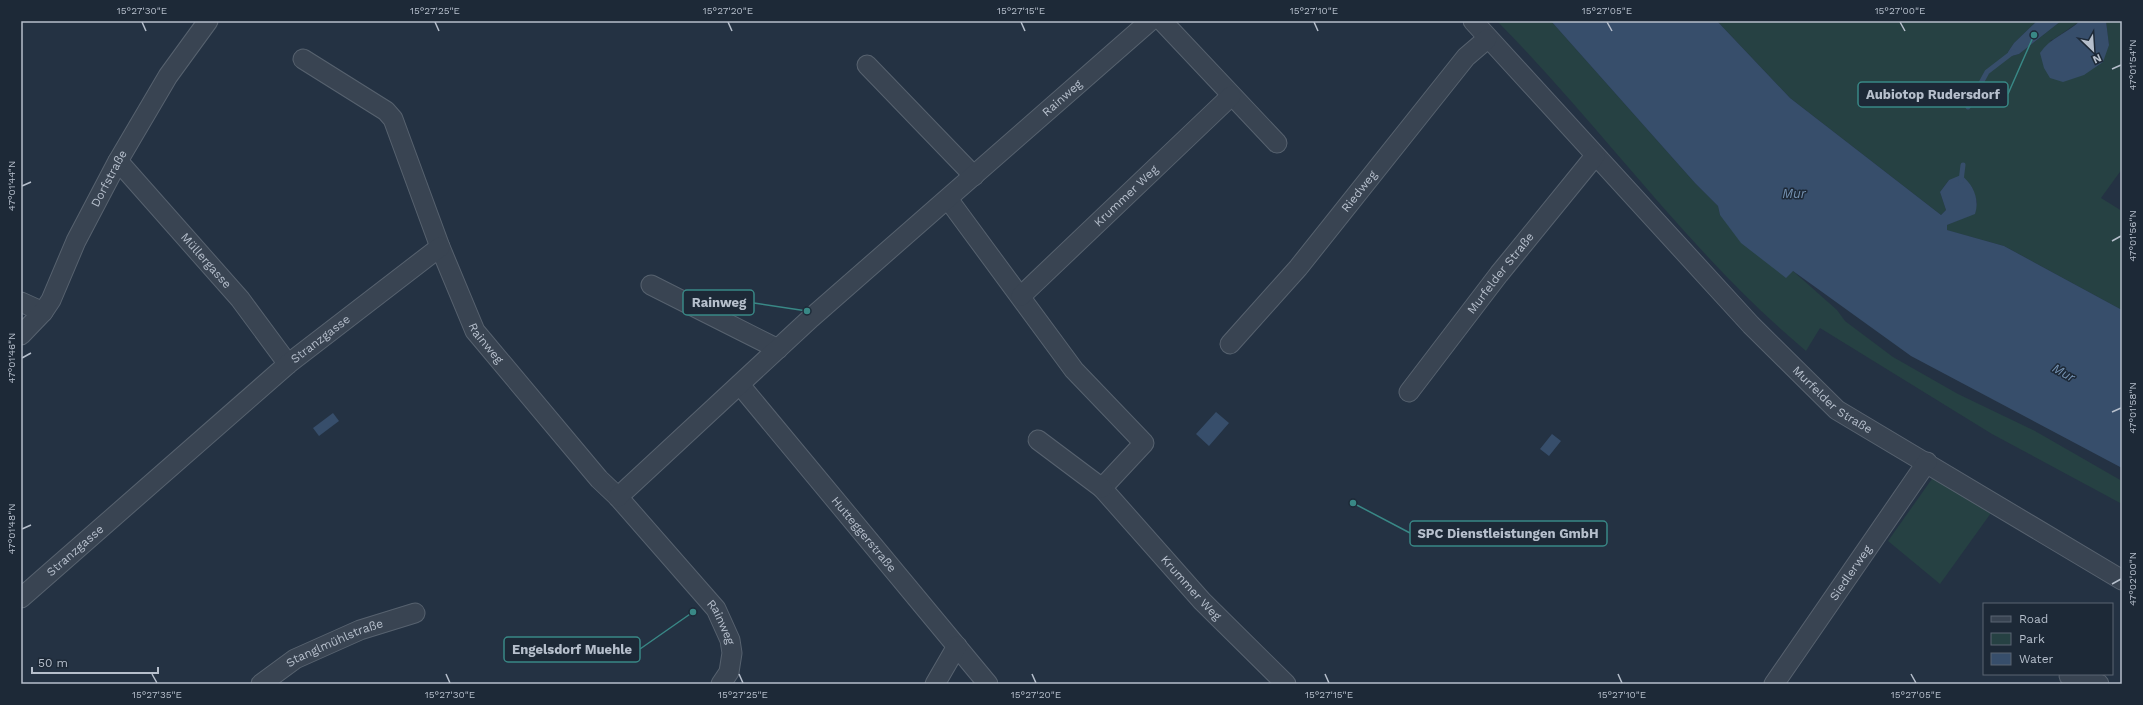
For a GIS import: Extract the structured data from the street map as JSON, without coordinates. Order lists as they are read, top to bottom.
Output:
{
  "streets": {
    "street": [
      "Rainweg",
      "Dorfstraße",
      "Riedweg",
      "Krummer Weg",
      "Müllergasse",
      "Murfelder Straße",
      "Stranzgasse",
      "Hutteggerstraße",
      "Siedlerweg",
      "Stanglmühlstraße"
    ]
  },
  "crossings": [
    ["Rainweg", "Stranzgasse"],
    ["Rainweg", "Hutteggerstraße"],
    ["Dorfstraße", "Müllergasse"],
    ["Riedweg", "Murfelder Straße"],
    ["Müllergasse", "Stranzgasse"],
    ["Murfelder Straße", "Siedlerweg"]
  ],
  "water": ["Mur"],
  "places": [
    "Aubiotop Rudersdorf",
    "Rainweg",
    "SPC Dienstleistungen GmbH",
    "Engelsdorf Muehle"
  ],
  "legend": ["Road", "Park", "Water"],
  "scale_bar": "50 m",
  "north": "bottom right",
  "coordinates": [
    "15°27'30\"E",
    "15°27'25\"E",
    "15°27'20\"E",
    "15°27'15\"E",
    "15°27'10\"E",
    "15°27'05\"E",
    "15°27'00\"E",
    "47°01'54\"N",
    "47°01'44\"N",
    "47°01'56\"N",
    "47°01'46\"N",
    "47°01'58\"N",
    "47°01'48\"N",
    "47°02'00\"N",
    "15°27'35\"E"
  ]
}
